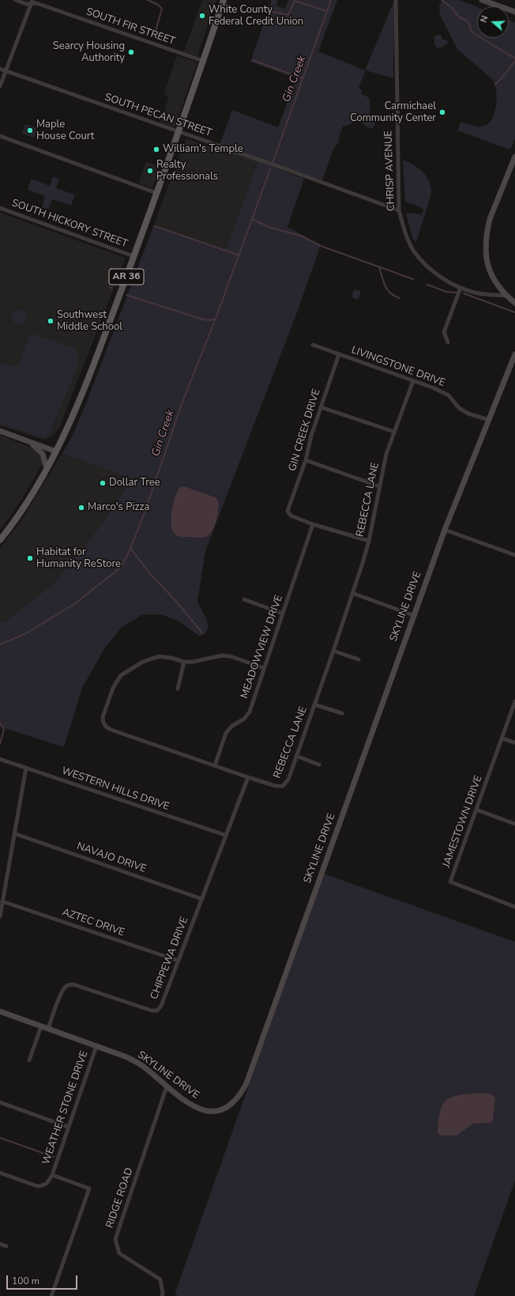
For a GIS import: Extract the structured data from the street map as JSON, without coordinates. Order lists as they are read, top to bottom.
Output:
{
  "streets": {
    "main road": ["AR 36"],
    "street": [
      "SOUTH FIR STREET",
      "SOUTH PECAN STREET",
      "CHRISP AVENUE",
      "SOUTH HICKORY STREET",
      "LIVINGSTONE DRIVE",
      "GIN CREEK DRIVE",
      "REBECCA LANE",
      "SKYLINE DRIVE",
      "MEADOWVIEW DRIVE",
      "WESTERN HILLS DRIVE",
      "JAMESTOWN DRIVE",
      "NAVAJO DRIVE",
      "AZTEC DRIVE",
      "CHIPPEWA DRIVE",
      "WEATHER STONE DRIVE",
      "RIDGE ROAD"
    ]
  },
  "crossings": [
    ["SOUTH FIR STREET", "AR 36"],
    ["SOUTH PECAN STREET", "CHRISP AVENUE"],
    ["SOUTH PECAN STREET", "AR 36"],
    ["SOUTH HICKORY STREET", "AR 36"],
    ["LIVINGSTONE DRIVE", "GIN CREEK DRIVE"],
    ["LIVINGSTONE DRIVE", "REBECCA LANE"],
    ["LIVINGSTONE DRIVE", "SKYLINE DRIVE"],
    ["GIN CREEK DRIVE", "MEADOWVIEW DRIVE"],
    ["REBECCA LANE", "MEADOWVIEW DRIVE"],
    ["REBECCA LANE", "CHIPPEWA DRIVE"],
    ["SKYLINE DRIVE", "CHIPPEWA DRIVE"],
    ["SKYLINE DRIVE", "WEATHER STONE DRIVE"],
    ["SKYLINE DRIVE", "RIDGE ROAD"],
    ["WESTERN HILLS DRIVE", "CHIPPEWA DRIVE"],
    ["NAVAJO DRIVE", "CHIPPEWA DRIVE"],
    ["AZTEC DRIVE", "CHIPPEWA DRIVE"]
  ],
  "water": ["Gin Creek"],
  "places": [
    "White County Federal Credit Union",
    "Searcy Housing Authority",
    "Carmichael Community Center",
    "Maple House Court",
    "William's Temple",
    "Realty Professionals",
    "Southwest Middle School",
    "Dollar Tree",
    "Marco's Pizza",
    "Habitat for Humanity ReStore"
  ],
  "scale_bar": "100 m",
  "north": "left"
}
